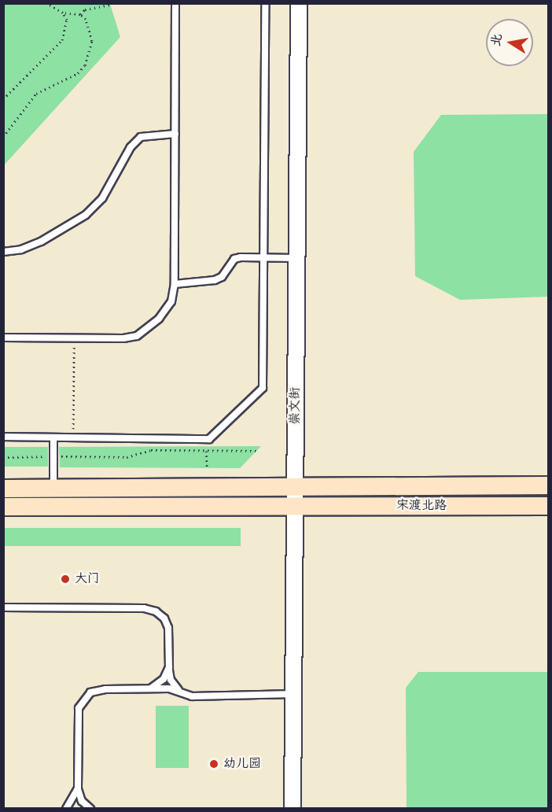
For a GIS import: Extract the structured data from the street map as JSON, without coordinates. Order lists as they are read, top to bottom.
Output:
{
  "streets": {
    "main road": ["宋渡北路"],
    "street": ["崇文街"]
  },
  "crossings": [
    ["崇文街", "宋渡北路"]
  ],
  "places": ["大门", "幼儿园"],
  "north": "left"
}
